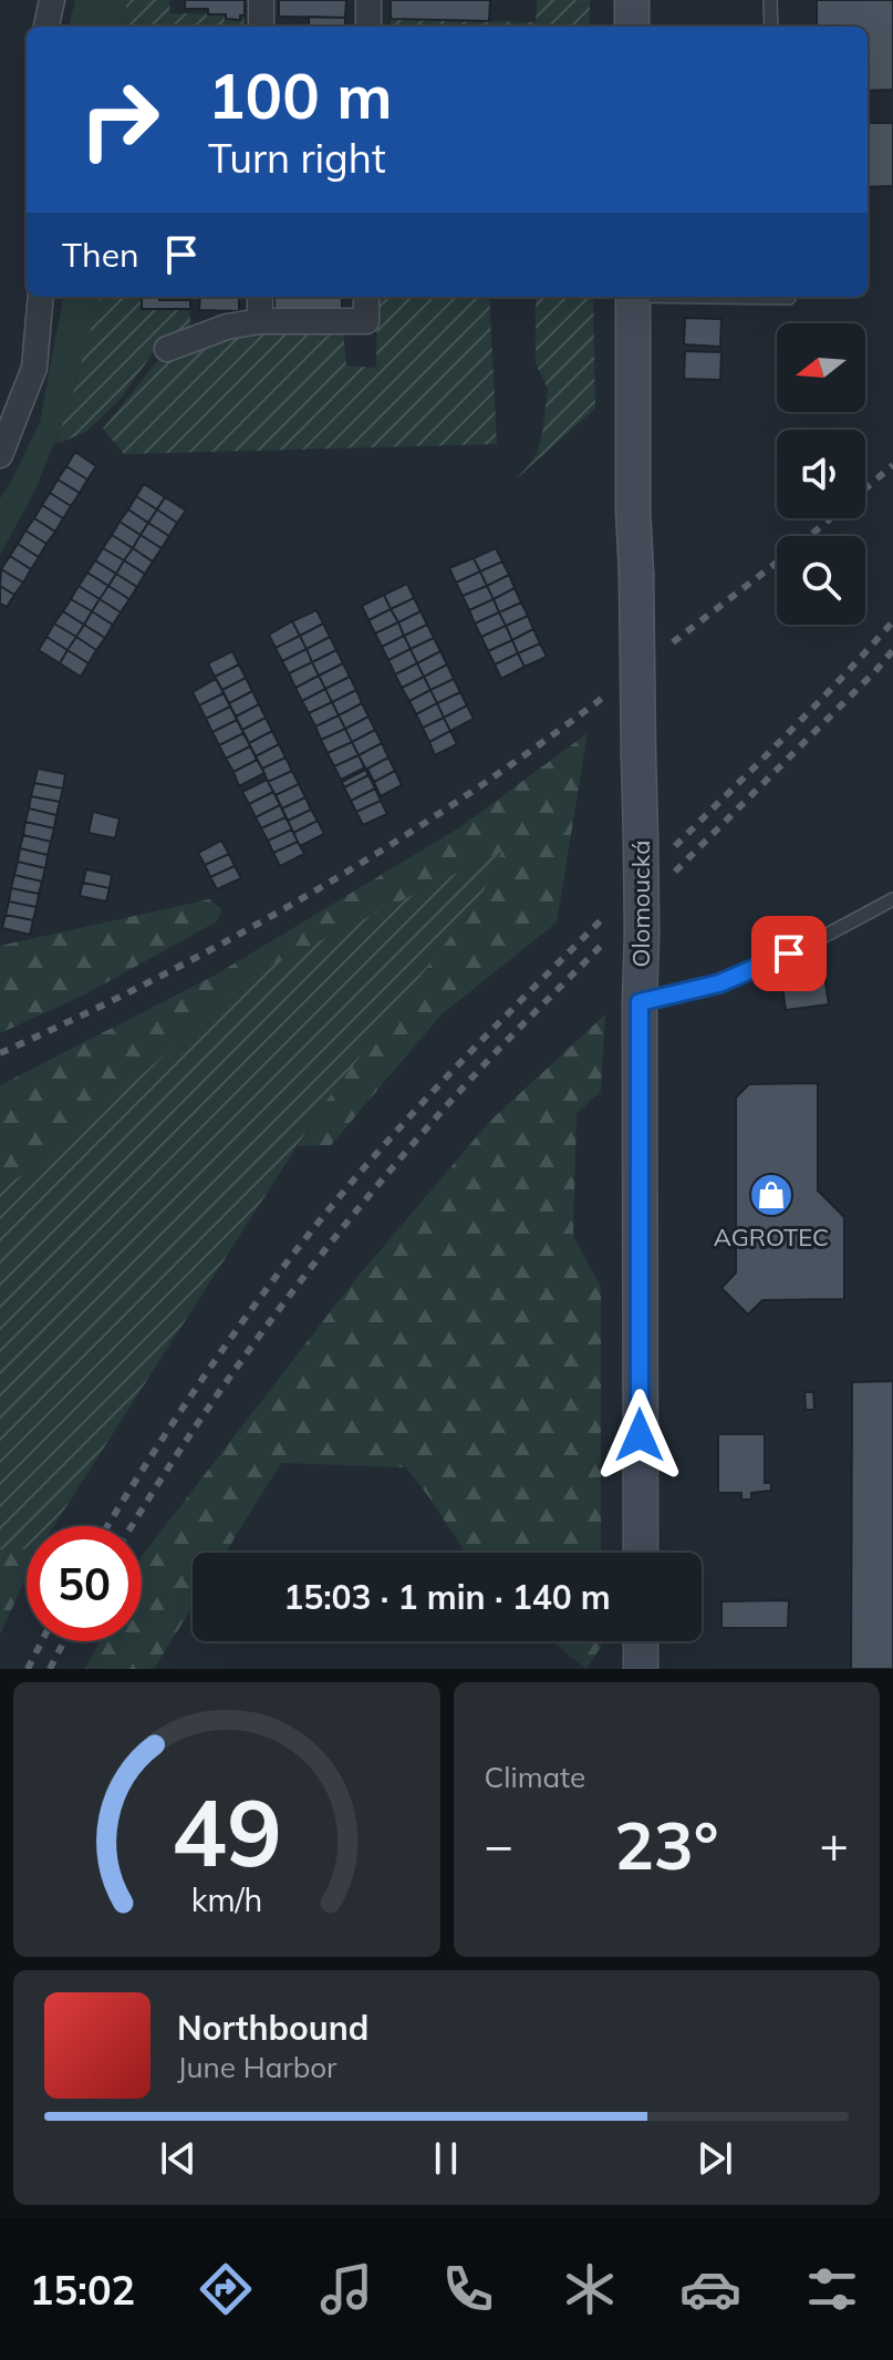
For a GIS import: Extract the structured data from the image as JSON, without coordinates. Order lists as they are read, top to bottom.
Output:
{
  "streets": {
    "main road": ["Olomoucká"]
  },
  "places": {
    "shop": ["AGROTEC"]
  },
  "north": "left",
  "page": {
    "turn": ["100 m", "Turn right"],
    "then": "Then",
    "limit": "50",
    "trip": "15:03 · 1 min · 140 m",
    "tile": "Climate",
    "heat": ["−", "23°", "+"],
    "song": ["Northbound", "June Harbor"],
    "tabs": "15:02",
    "gauge": ["49", "km/h"]
  }
}
